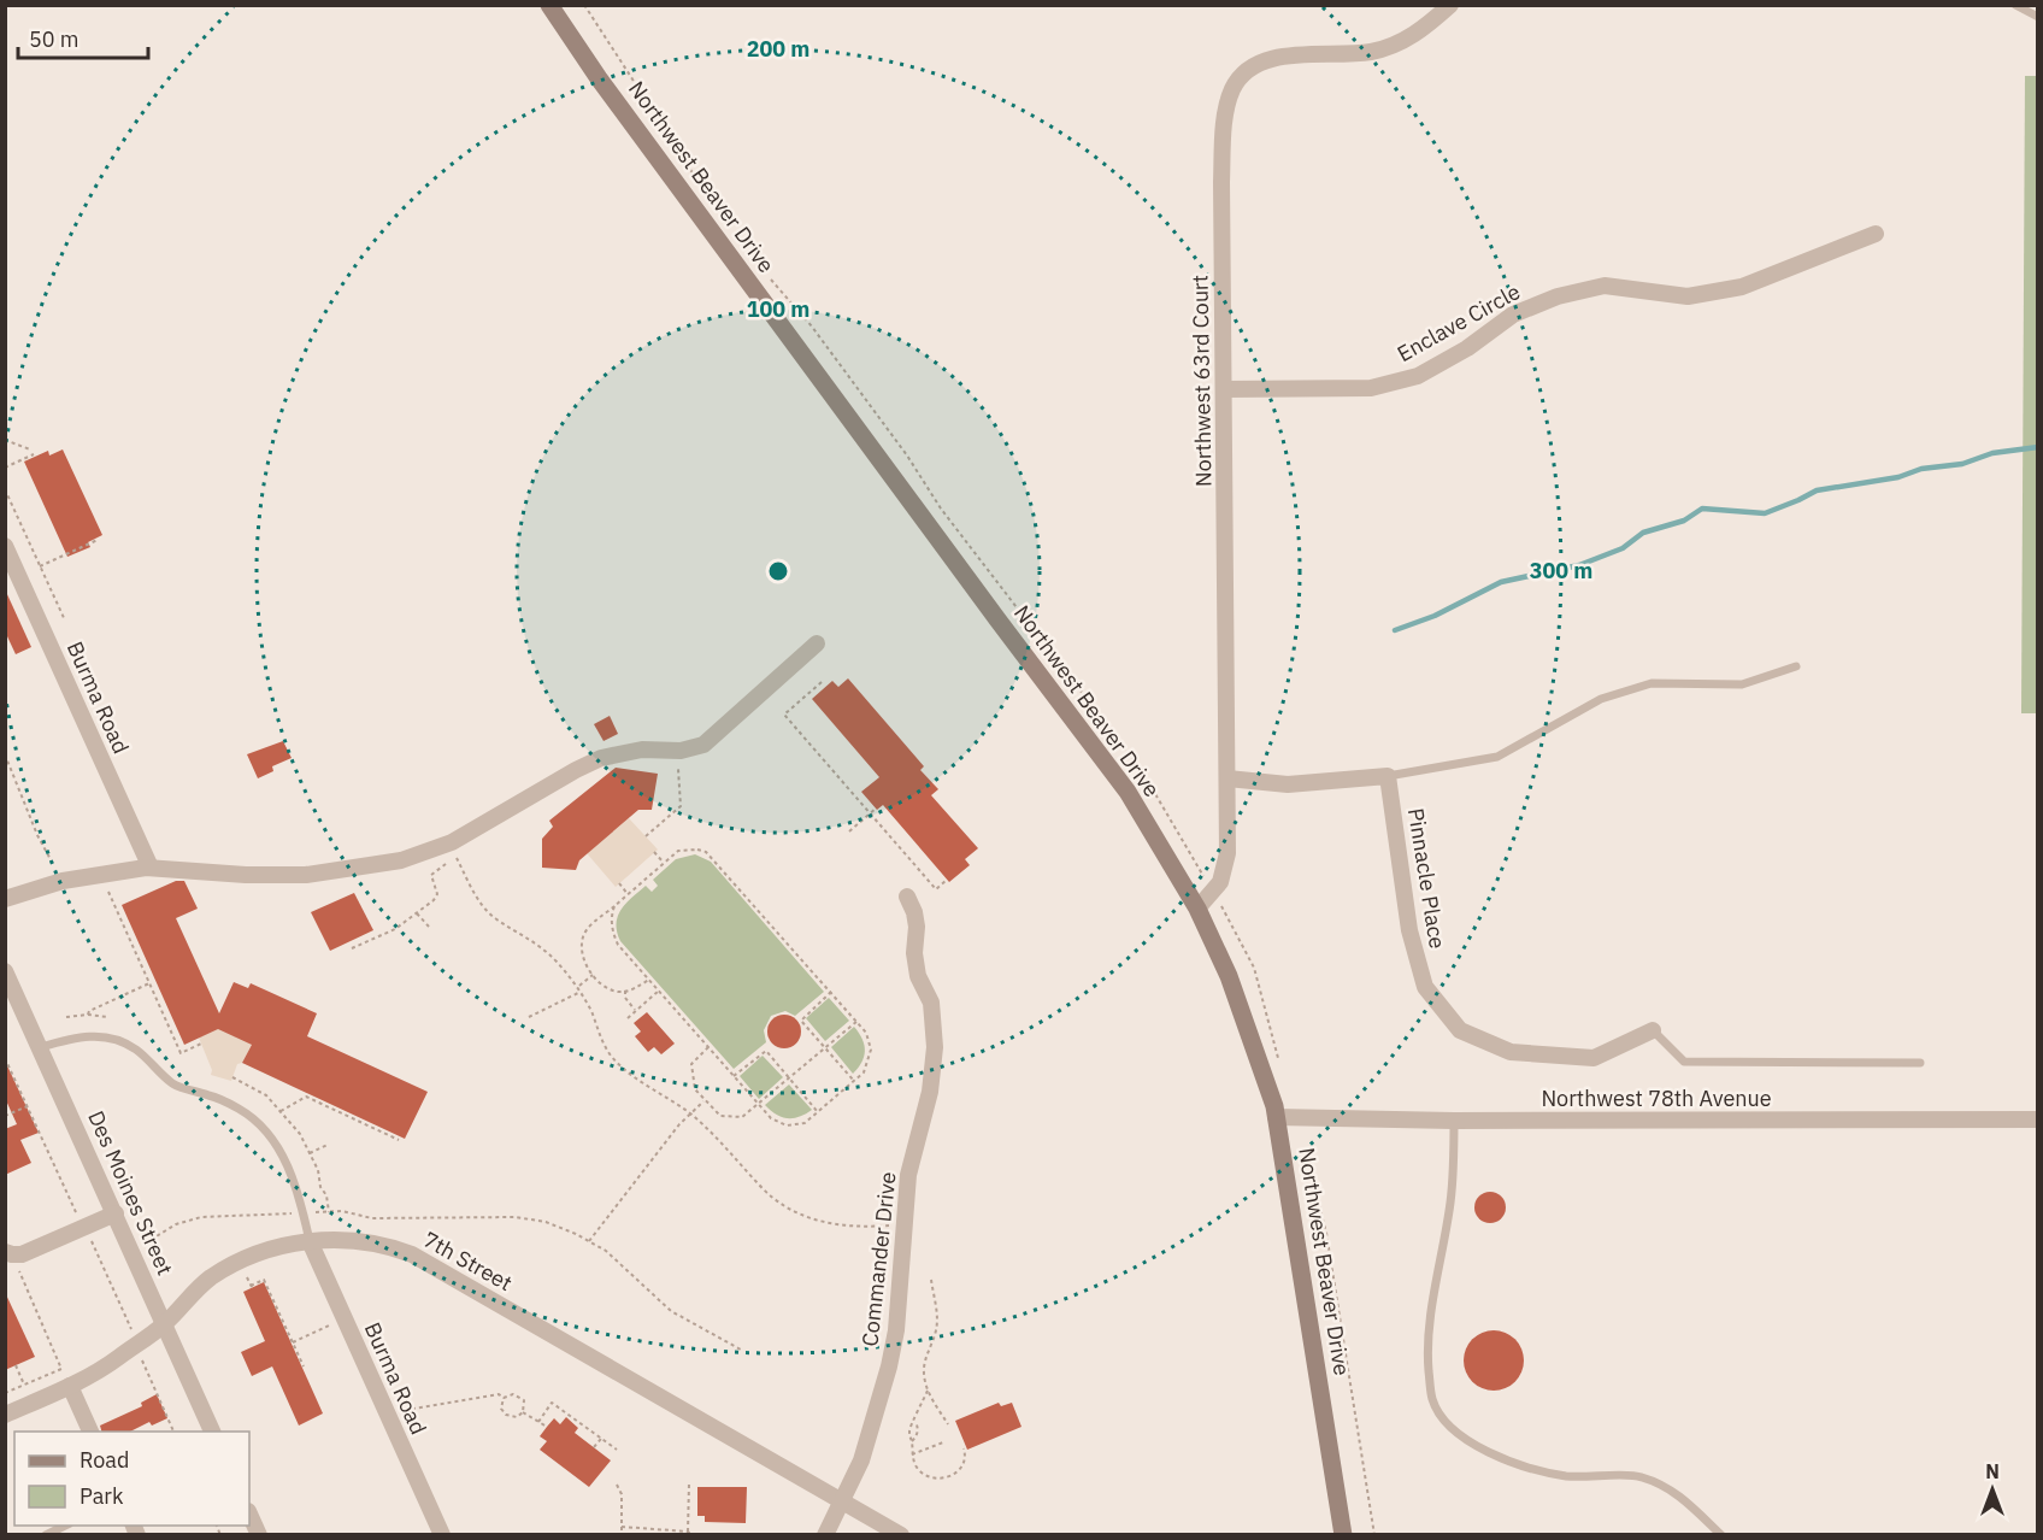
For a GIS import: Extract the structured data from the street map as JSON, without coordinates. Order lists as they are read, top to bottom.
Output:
{
  "streets": {
    "main road": ["Northwest Beaver Drive"],
    "street": [
      "Enclave Circle",
      "Northwest 63rd Court",
      "Burma Road",
      "Pinnacle Place",
      "Northwest 78th Avenue",
      "Des Moines Street",
      "Commander Drive",
      "7th Street"
    ]
  },
  "crossings": [
    ["Northwest Beaver Drive", "Northwest 63rd Court"],
    ["Northwest Beaver Drive", "Northwest 78th Avenue"],
    ["Enclave Circle", "Northwest 63rd Court"],
    ["Burma Road", "7th Street"],
    ["Des Moines Street", "7th Street"],
    ["Commander Drive", "7th Street"]
  ],
  "legend": ["Road", "Park"],
  "scale_bar": "50 m",
  "north": "top",
  "rings": ["200 m", "100 m", "300 m"]
}
